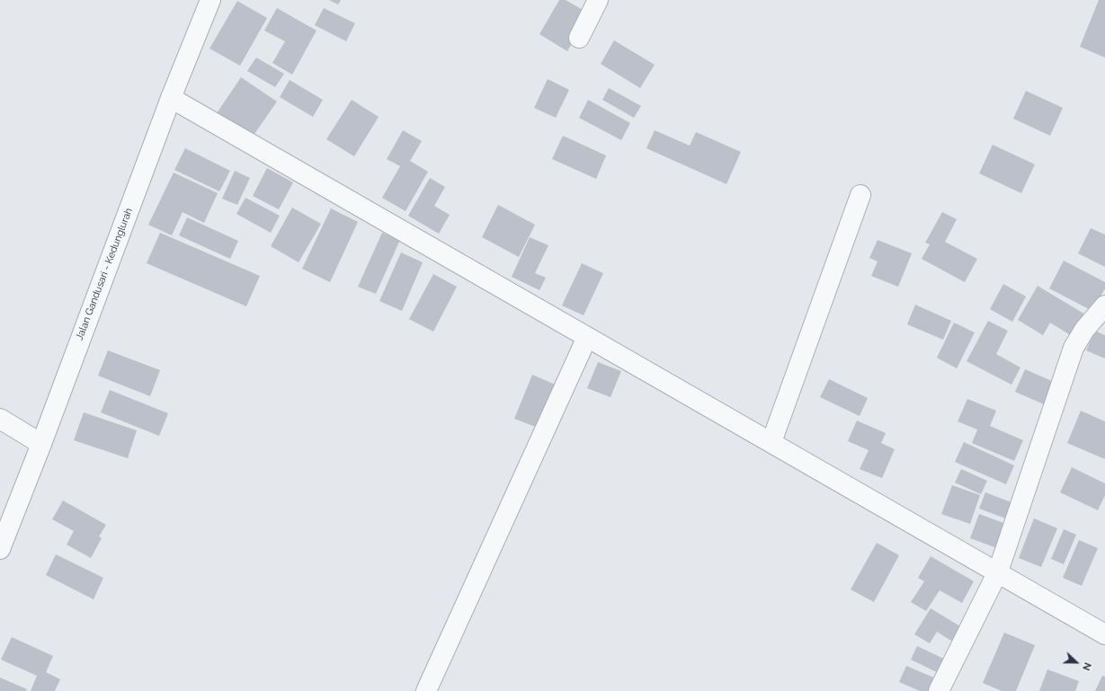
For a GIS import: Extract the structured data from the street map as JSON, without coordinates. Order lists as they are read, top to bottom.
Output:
{
  "streets": {
    "street": ["Jalan Gandusari - Kedunglurah"]
  },
  "north": "right"
}
